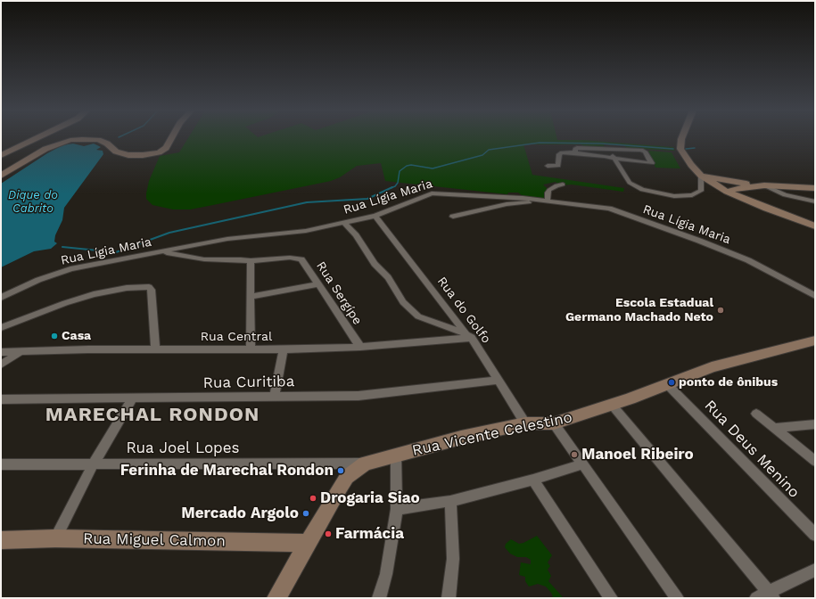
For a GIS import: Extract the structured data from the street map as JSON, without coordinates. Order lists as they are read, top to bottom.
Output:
{
  "streets": {
    "street": [
      "Rua Lígia Maria",
      "Rua Sergípe",
      "Rua do Golfo",
      "Rua Central",
      "Rua Curitiba",
      "Rua Vicente Celestino",
      "Rua Joel Lopes",
      "Rua Deus Menino",
      "Rua Miguel Calmon"
    ]
  },
  "crossings": [
    ["Rua Lígia Maria", "Rua do Golfo"],
    ["Rua Sergípe", "Rua Central"],
    ["Rua do Golfo", "Rua Central"],
    ["Rua do Golfo", "Rua Curitiba"],
    ["Rua do Golfo", "Rua Vicente Celestino"],
    ["Rua Vicente Celestino", "Rua Joel Lopes"],
    ["Rua Vicente Celestino", "Rua Deus Menino"],
    ["Rua Vicente Celestino", "Rua Miguel Calmon"]
  ],
  "districts": ["MARECHAL RONDON"],
  "water": ["Dique do Cabrito"],
  "places": [
    "Escola Estadual Germano Machado Neto",
    "Casa",
    "ponto de ônibus",
    "Manoel Ribeiro",
    "Ferinha de Marechal Rondon",
    "Drogaria Siao",
    "Mercado Argolo",
    "Farmácia"
  ]
}
